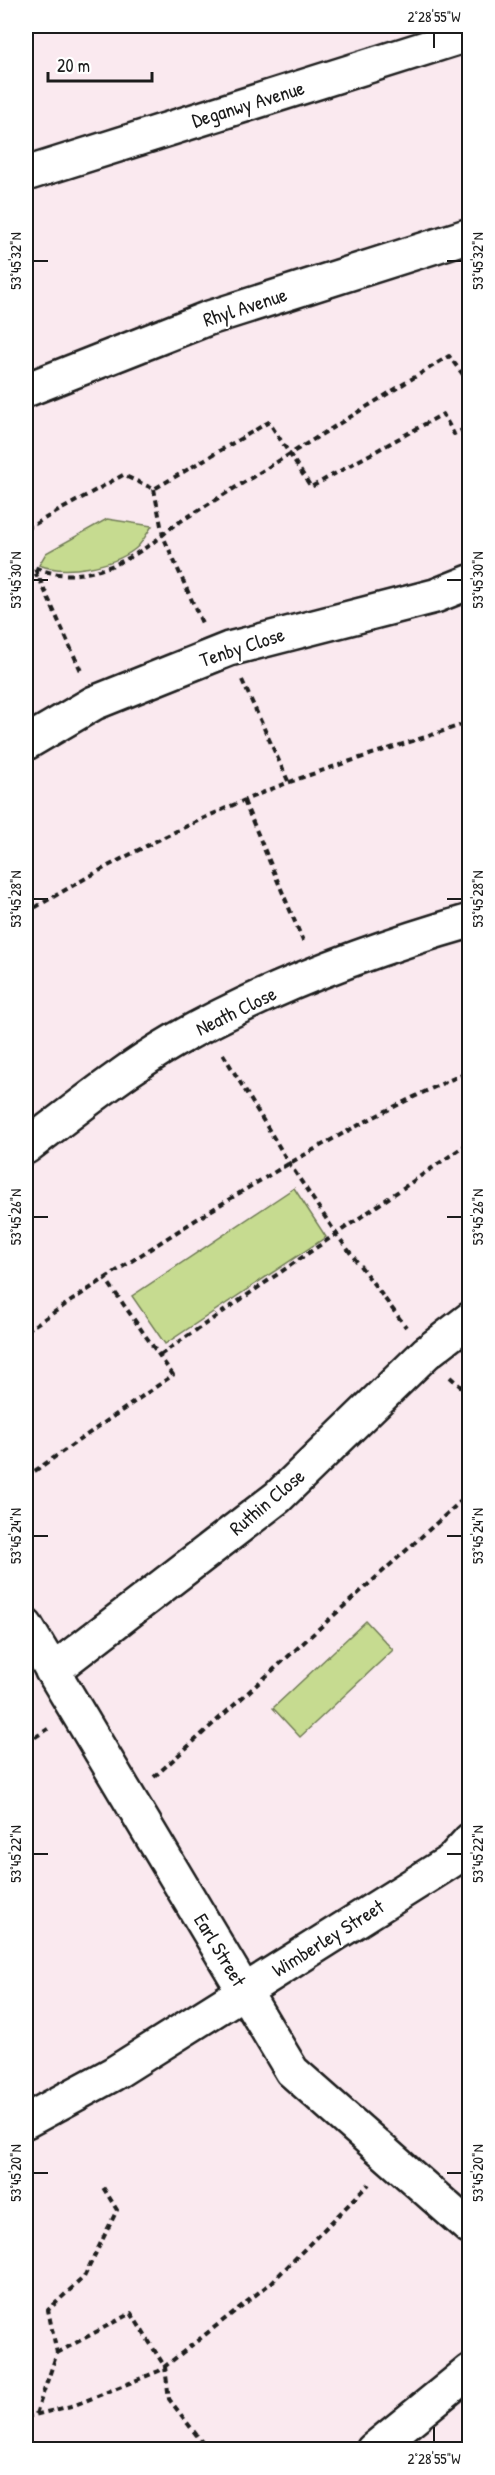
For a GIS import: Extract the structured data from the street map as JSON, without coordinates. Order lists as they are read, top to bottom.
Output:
{
  "streets": {
    "street": [
      "Deganwy Avenue",
      "Rhyl Avenue",
      "Tenby Close",
      "Neath Close",
      "Ruthin Close",
      "Wimberley Street",
      "Earl Street"
    ]
  },
  "crossings": [
    ["Ruthin Close", "Earl Street"],
    ["Wimberley Street", "Earl Street"]
  ],
  "scale_bar": "20 m",
  "coordinates": [
    "2°28'55\"W",
    "53°45'32\"N",
    "53°45'30\"N",
    "53°45'28\"N",
    "53°45'26\"N",
    "53°45'24\"N",
    "53°45'22\"N",
    "53°45'20\"N"
  ]
}
